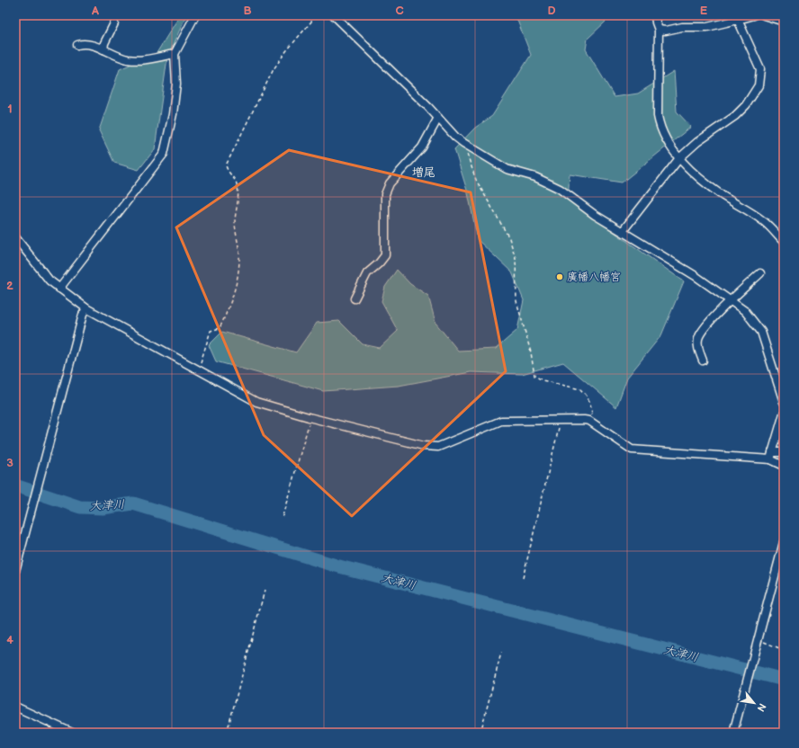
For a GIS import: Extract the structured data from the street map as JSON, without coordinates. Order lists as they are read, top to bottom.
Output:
{
  "districts": ["増尾"],
  "water": ["大津川"],
  "places": ["廣幡八幡宮"],
  "north": "bottom right",
  "grid": {
    "columns": [
      "A",
      "B",
      "C",
      "D",
      "E"
    ],
    "rows": [
      "1",
      "2",
      "3",
      "4"
    ]
  }
}
